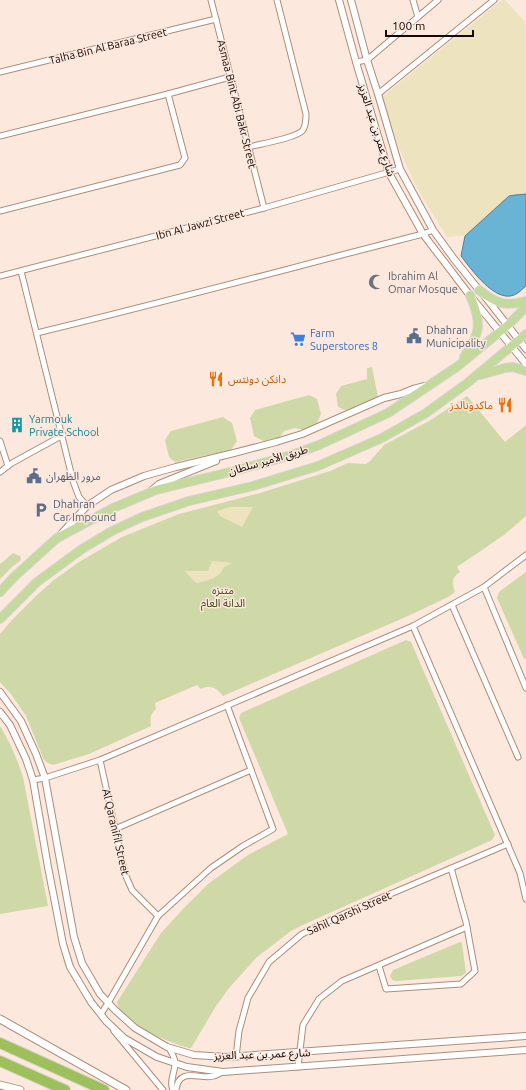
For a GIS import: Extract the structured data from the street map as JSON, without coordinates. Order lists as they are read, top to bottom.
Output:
{
  "streets": {
    "main road": ["طريق الأمير سلطان"],
    "street": [
      "Talha Bin Al Baraa Street",
      "Asmaa Bint Abi Bakr Street",
      "شارع عمر بن عبد العزيز",
      "Ibn Al Jawzi Street",
      "Al Qaranifil Street",
      "Sahil Qarshi Street"
    ]
  },
  "crossings": [
    ["Talha Bin Al Baraa Street", "Asmaa Bint Abi Bakr Street"],
    ["Asmaa Bint Abi Bakr Street", "Ibn Al Jawzi Street"],
    ["شارع عمر بن عبد العزيز", "Ibn Al Jawzi Street"],
    ["شارع عمر بن عبد العزيز", "طريق الأمير سلطان"],
    ["شارع عمر بن عبد العزيز", "Sahil Qarshi Street"]
  ],
  "parks": ["متنزه الدانة العام"],
  "places": {
    "mosque": ["Ibrahim Al Omar Mosque"],
    "public building": ["Dhahran Municipality", "مرور الظهران"],
    "supermarket": ["Farm Superstores 8"],
    "restaurant": ["دانكن دونتس", "ماكدونالدز"],
    "building": ["Yarmouk Private School"],
    "parking": ["Dhahran Car Impound"]
  },
  "scale_bar": "100 m"
}
